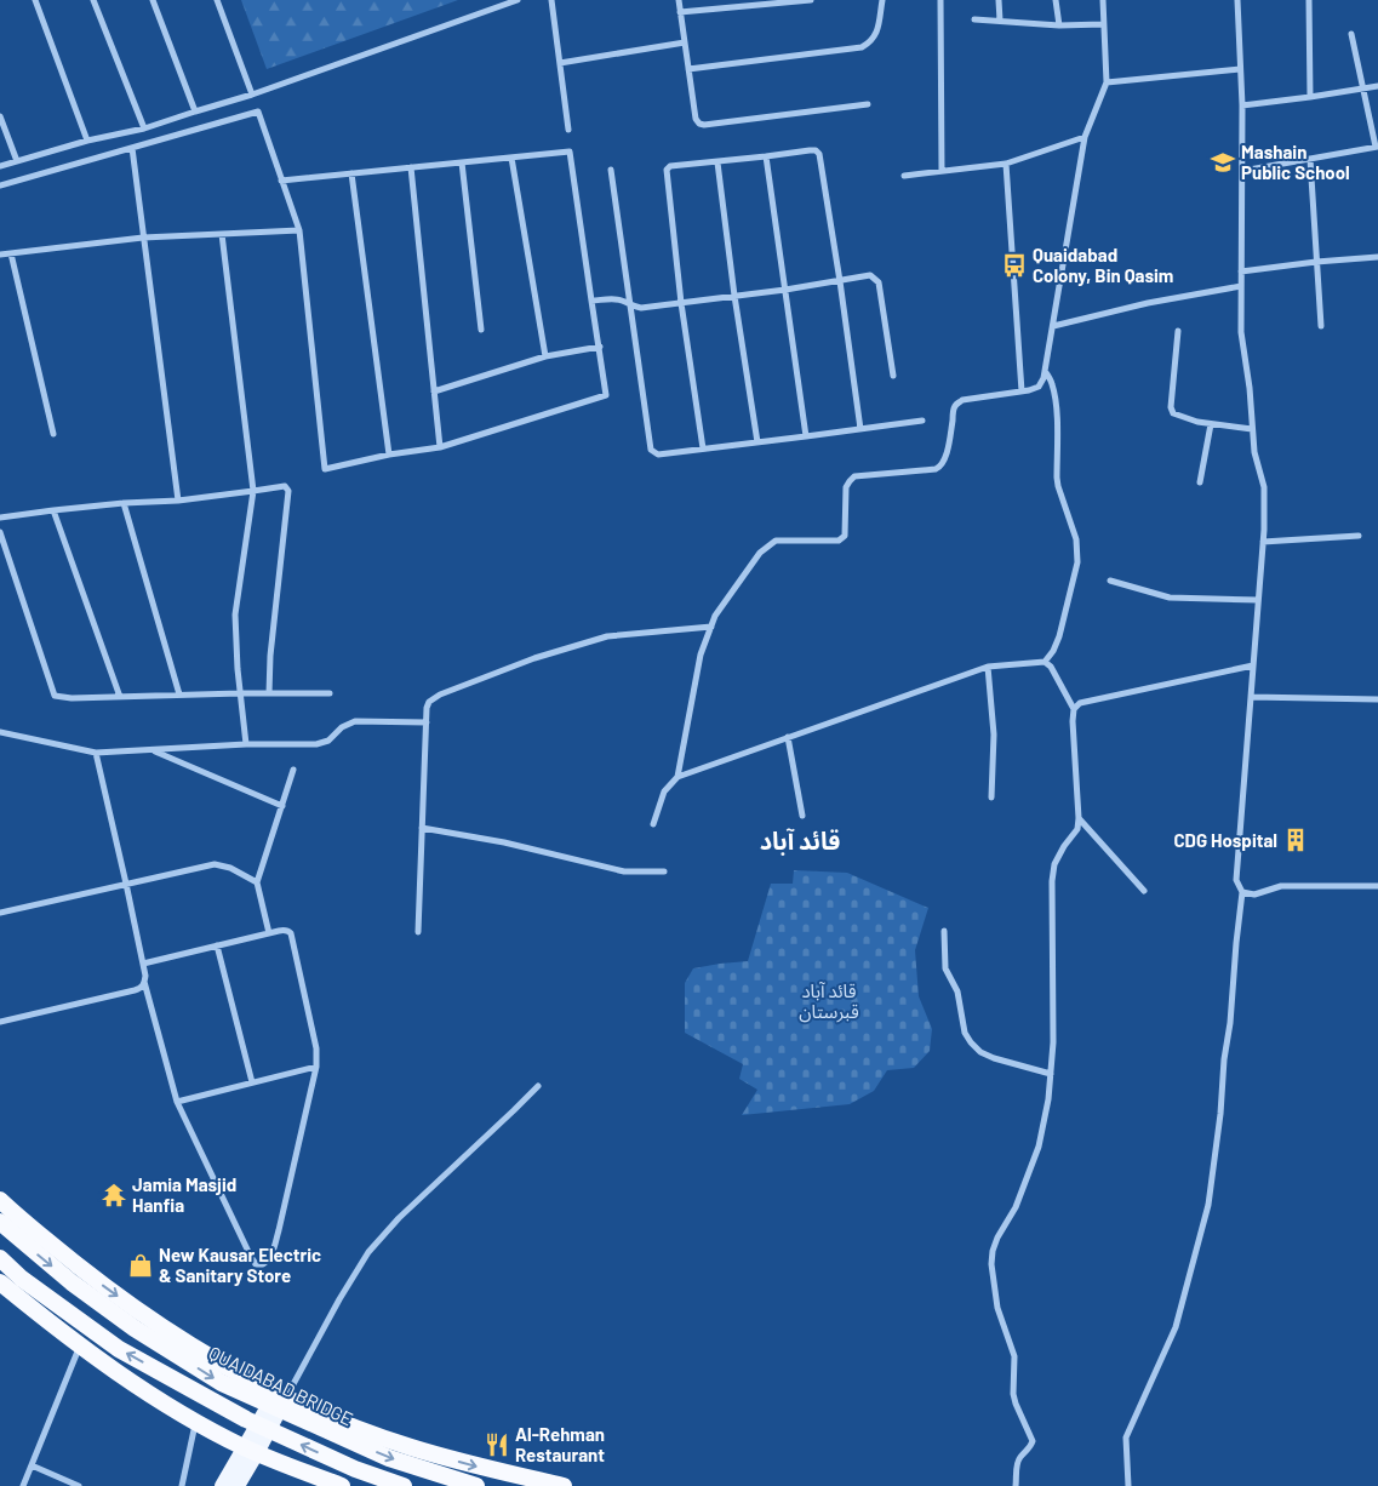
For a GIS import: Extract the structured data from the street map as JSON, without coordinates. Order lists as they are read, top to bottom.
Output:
{
  "streets": {
    "highway": ["QUAIDABAD BRIDGE"]
  },
  "districts": ["قائد آباد"],
  "parks": ["قائد آباد قبرستان"],
  "places": {
    "school or university": ["Mashain Public School"],
    "bus stop": ["Quaidabad Colony, Bin Qasim"],
    "building": ["CDG Hospital"],
    "temple": ["Jamia Masjid Hanfia"],
    "shop": ["New Kausar Electric & Sanitary Store"],
    "restaurant": ["Al-Rehman Restaurant"]
  }
}
